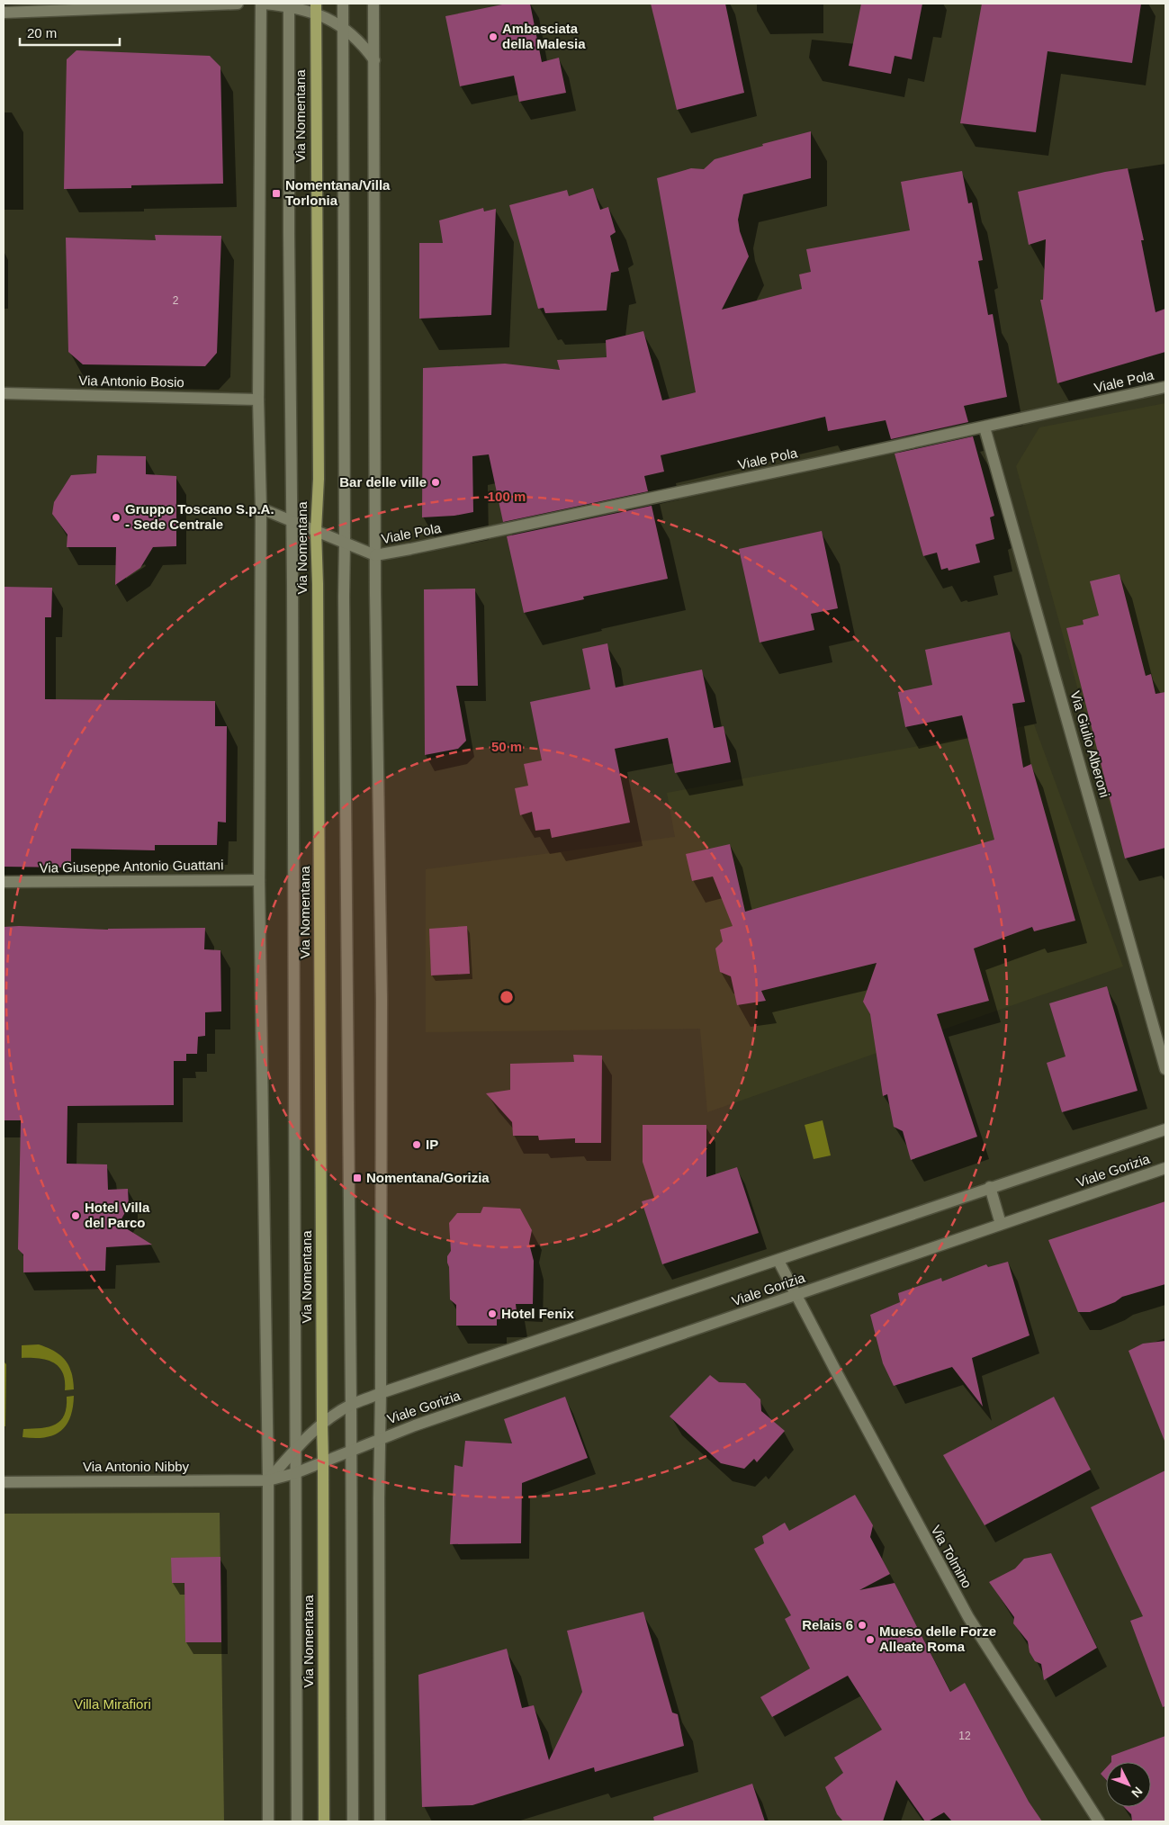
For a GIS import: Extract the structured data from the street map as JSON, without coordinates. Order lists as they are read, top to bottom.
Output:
{
  "streets": {
    "main road": ["Via Nomentana"],
    "street": [
      "Via Antonio Bosio",
      "Viale Pola",
      "Via Giulio Alberoni",
      "Via Giuseppe Antonio Guattani",
      "Viale Gorizia",
      "Via Antonio Nibby",
      "Via Tolmino"
    ]
  },
  "crossings": [
    ["Via Nomentana", "Viale Gorizia"],
    ["Via Nomentana", "Via Antonio Nibby"],
    ["Viale Pola", "Via Giulio Alberoni"],
    ["Viale Gorizia", "Via Antonio Nibby"],
    ["Viale Gorizia", "Via Tolmino"]
  ],
  "parks": ["Villa Mirafiori"],
  "places": {
    "other": [
      "Ambasciata della Malesia",
      "Bar delle ville",
      "Gruppo Toscano S.p.A. - Sede Centrale",
      "IP",
      "Hotel Villa del Parco",
      "Hotel Fenix",
      "Relais 6",
      "Mueso delle Forze Alleate Roma"
    ],
    "transit": ["Nomentana/Villa Torlonia", "Nomentana/Gorizia"]
  },
  "house_numbers": ["2", "12"],
  "scale_bar": "20 m",
  "north": "bottom right",
  "rings": ["100 m", "50 m"]
}
